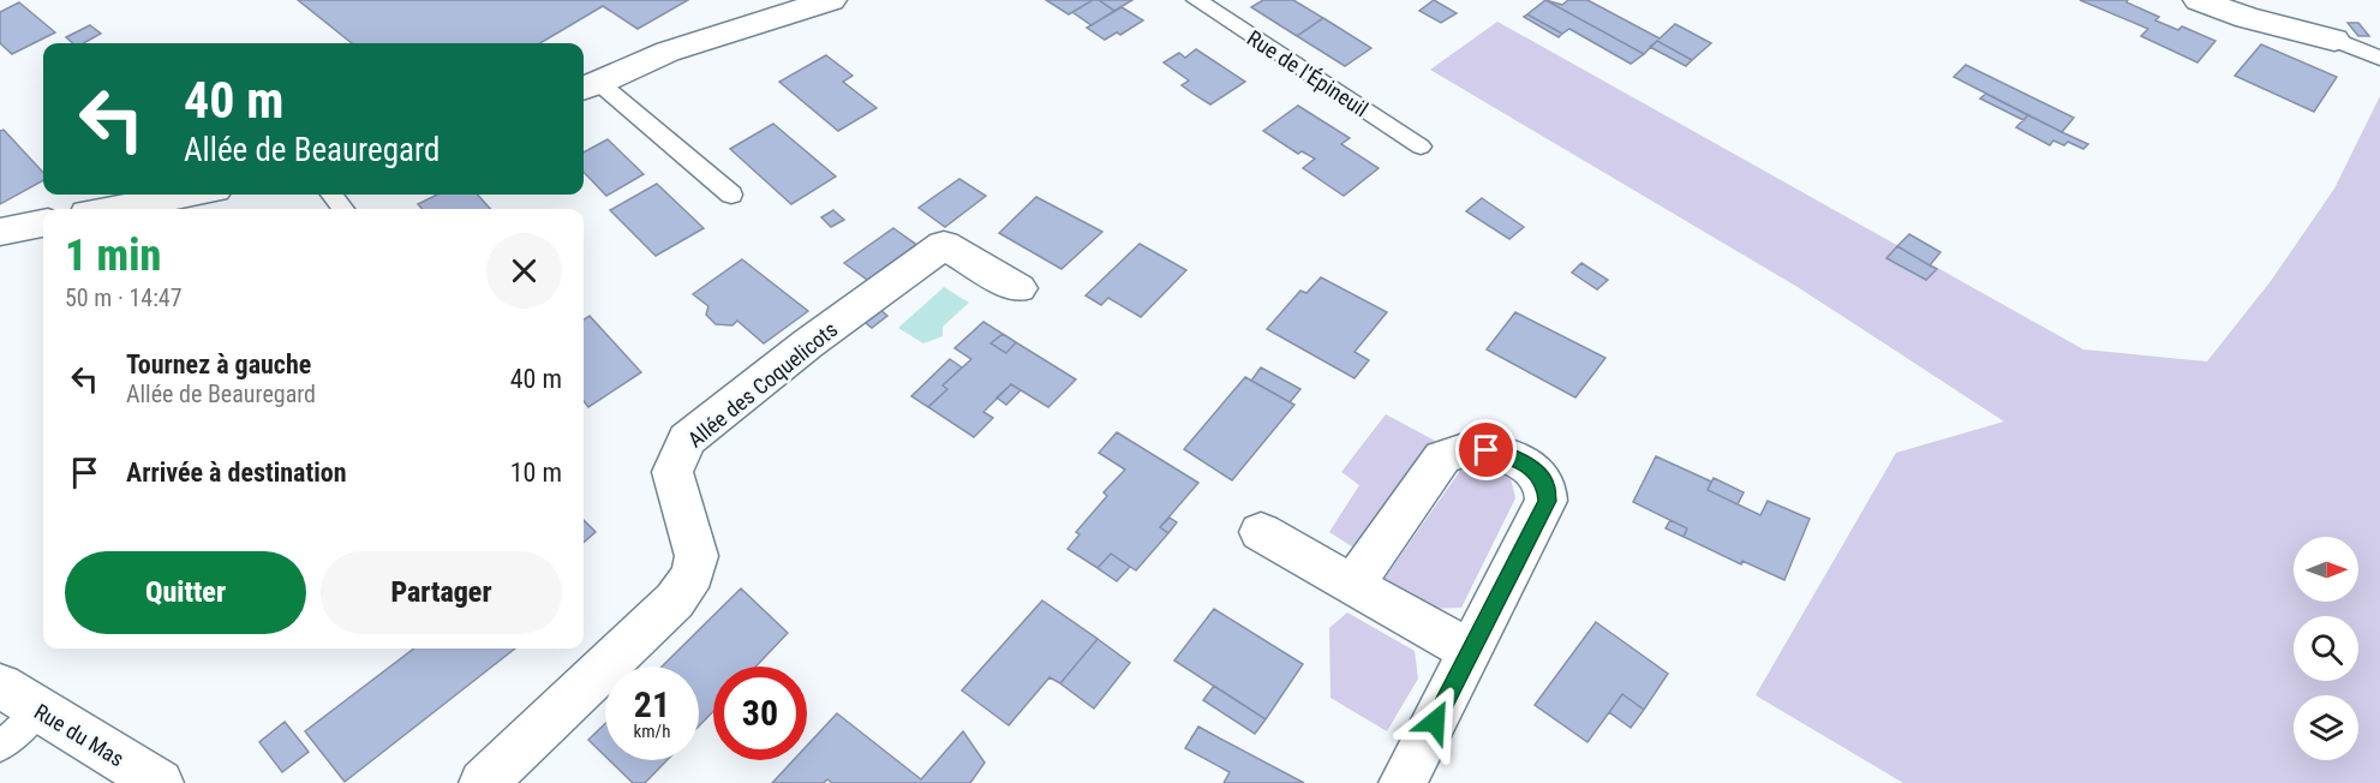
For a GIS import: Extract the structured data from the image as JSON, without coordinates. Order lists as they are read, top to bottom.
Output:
{
  "streets": {
    "street": ["Allée des Coquelicots", "Rue du Mas"],
    "lane": ["Rue de l'Épineuil"]
  },
  "north": "right",
  "page": {
    "turn": ["40 m", "Allée de Beauregard"],
    "heading": ["1 min", "50 m · 14:47"],
    "list": [
      {
        "name": "Tournez à gauche",
        "note": "Allée de Beauregard",
        "value": "40 m"
      },
      {
        "name": "Arrivée à destination",
        "value": "10 m"
      }
    ],
    "buttons": ["Quitter", "Partager"],
    "speed": "21 km/h",
    "limit": "30"
  }
}
